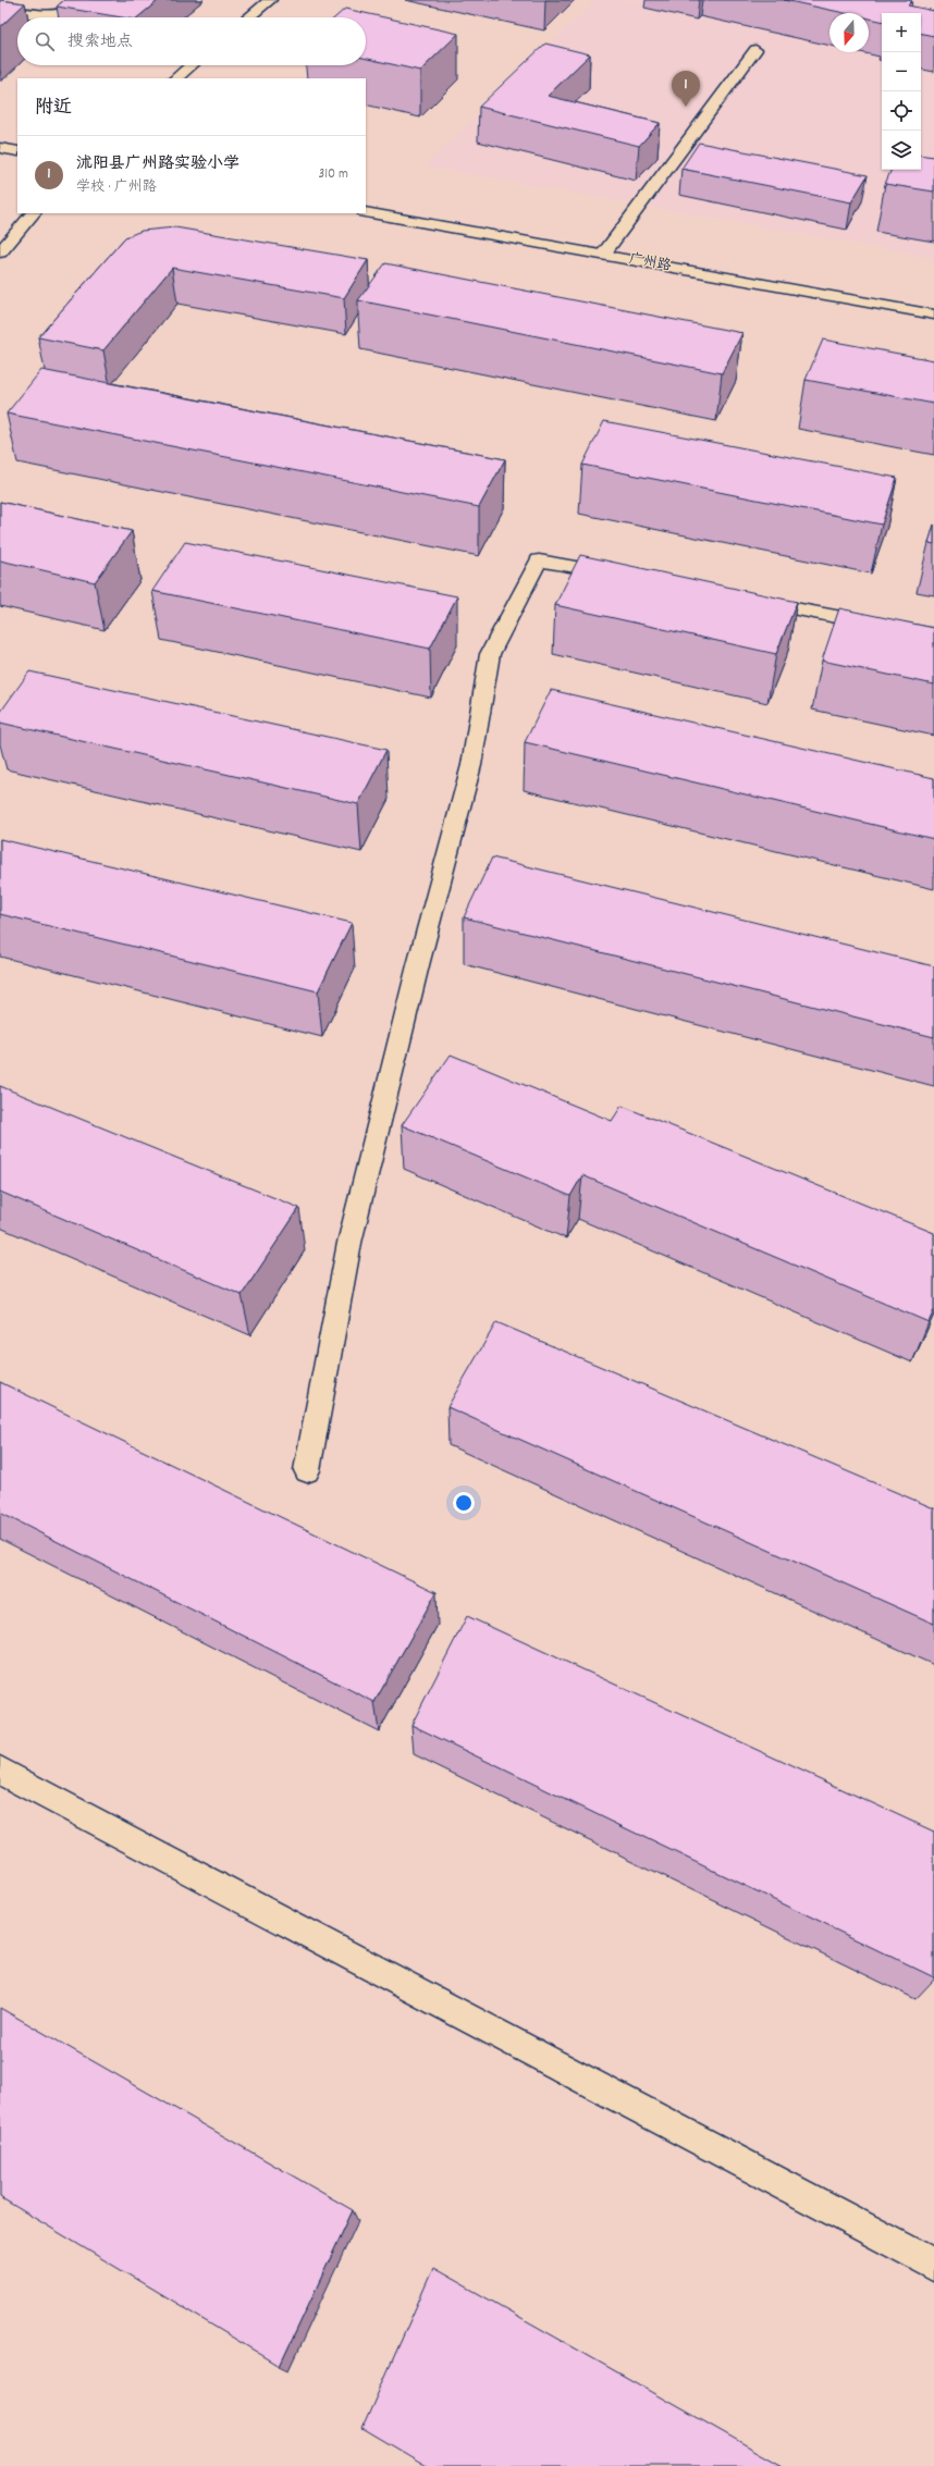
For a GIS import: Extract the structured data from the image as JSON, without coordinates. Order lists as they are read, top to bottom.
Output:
{
  "streets": {
    "street": ["广州路"]
  },
  "north": "bottom",
  "page": {
    "map_buttons": ["+", "−"],
    "search": "搜索地点",
    "pins": "1",
    "heading": "附近",
    "list": [
      {
        "mark": "1",
        "name": "沭阳县广州路实验小学",
        "note": "学校 · 广州路",
        "value": "310 m"
      }
    ]
  }
}
